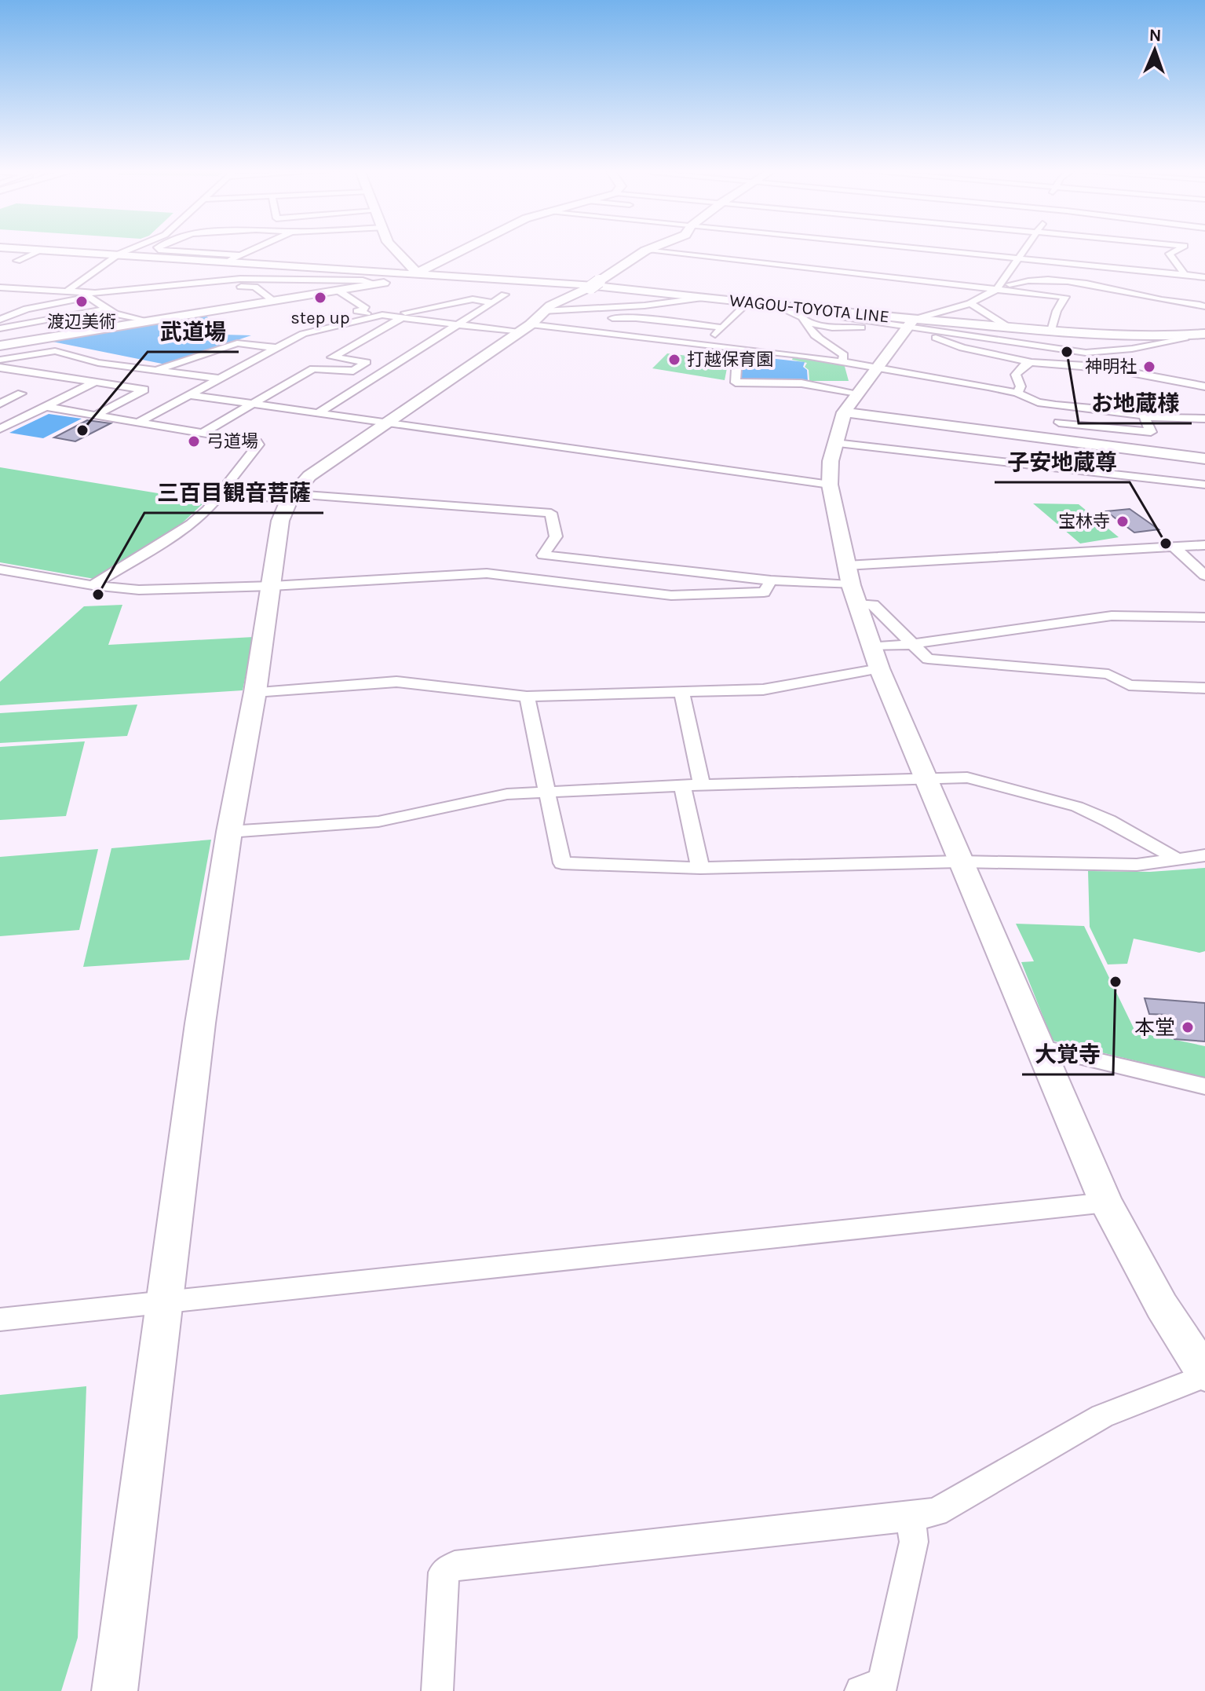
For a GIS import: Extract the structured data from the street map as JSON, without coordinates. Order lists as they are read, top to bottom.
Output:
{
  "streets": {
    "street": ["WAGOU-TOYOTA LINE"]
  },
  "places": [
    "step up",
    "渡辺美術",
    "お地蔵様",
    "打越保育園",
    "神明社",
    "武道場",
    "弓道場",
    "宝林寺",
    "子安地蔵尊",
    "三百目観音菩薩",
    "大覚寺",
    "本堂"
  ],
  "north": "top"
}
